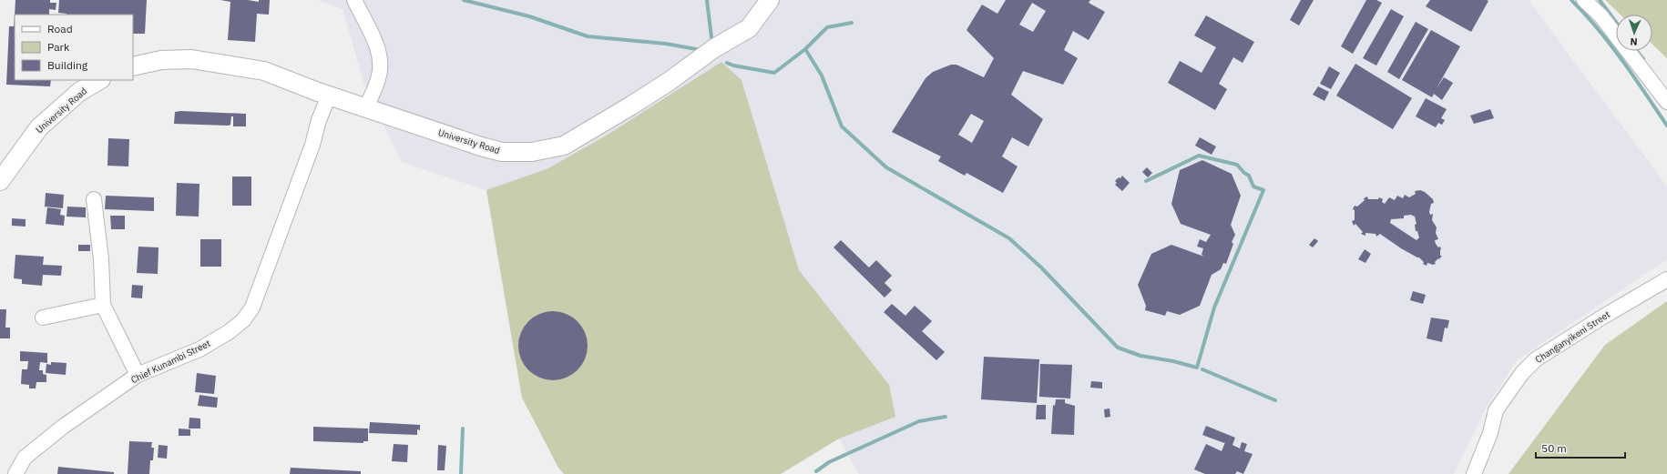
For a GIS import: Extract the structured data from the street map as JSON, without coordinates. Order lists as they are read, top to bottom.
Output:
{
  "streets": {
    "street": ["University Road", "Changanyikeni Street", "Chief Kunambi Street"]
  },
  "crossings": [
    ["University Road", "Chief Kunambi Street"]
  ],
  "legend": ["Road", "Park", "Building"],
  "scale_bar": "50 m",
  "north": "bottom"
}
